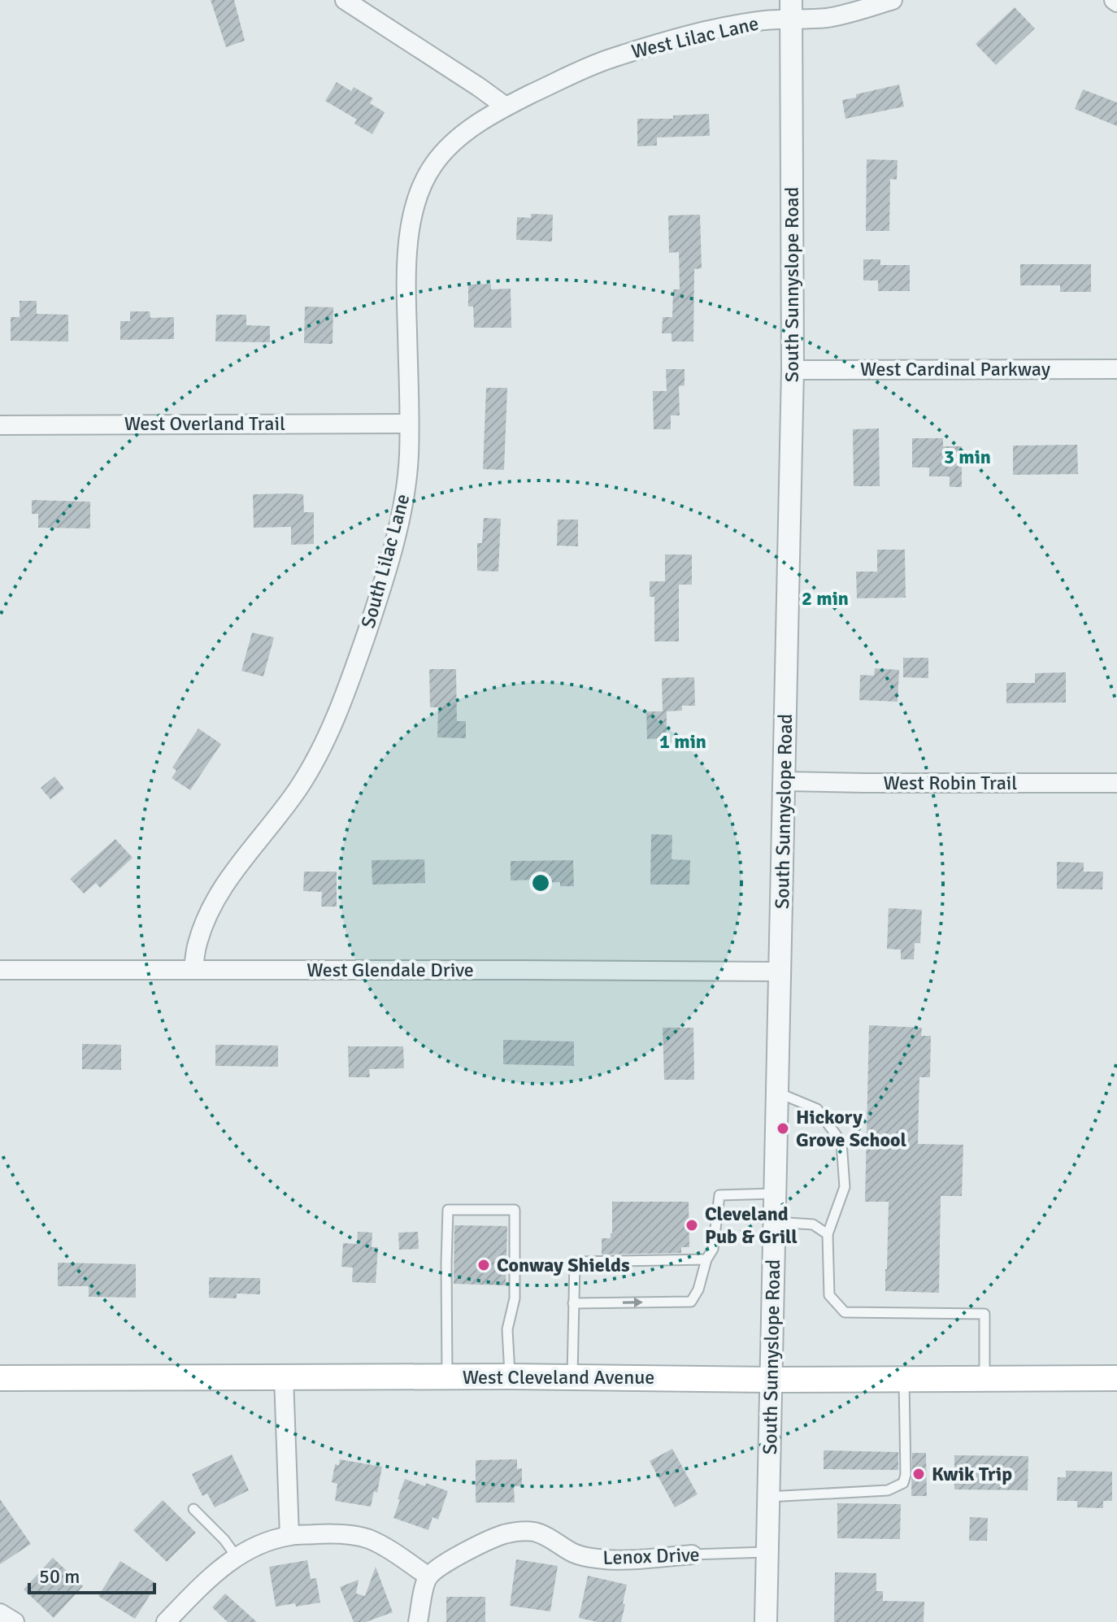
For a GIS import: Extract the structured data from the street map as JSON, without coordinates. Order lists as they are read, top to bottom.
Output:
{
  "streets": {
    "main road": ["West Cleveland Avenue"],
    "street": [
      "West Lilac Lane",
      "South Sunnyslope Road",
      "West Cardinal Parkway",
      "West Overland Trail",
      "South Lilac Lane",
      "West Robin Trail",
      "West Glendale Drive",
      "Lenox Drive"
    ]
  },
  "crossings": [
    ["West Lilac Lane", "South Sunnyslope Road"],
    ["West Lilac Lane", "South Lilac Lane"],
    ["South Sunnyslope Road", "West Cardinal Parkway"],
    ["South Sunnyslope Road", "West Robin Trail"],
    ["South Sunnyslope Road", "West Glendale Drive"],
    ["South Sunnyslope Road", "West Cleveland Avenue"],
    ["South Sunnyslope Road", "Lenox Drive"],
    ["West Overland Trail", "South Lilac Lane"],
    ["South Lilac Lane", "West Glendale Drive"]
  ],
  "places": [
    "Hickory Grove School",
    "Cleveland Pub & Grill",
    "Conway Shields",
    "Kwik Trip"
  ],
  "scale_bar": "50 m",
  "rings": ["3 min", "2 min", "1 min"]
}
